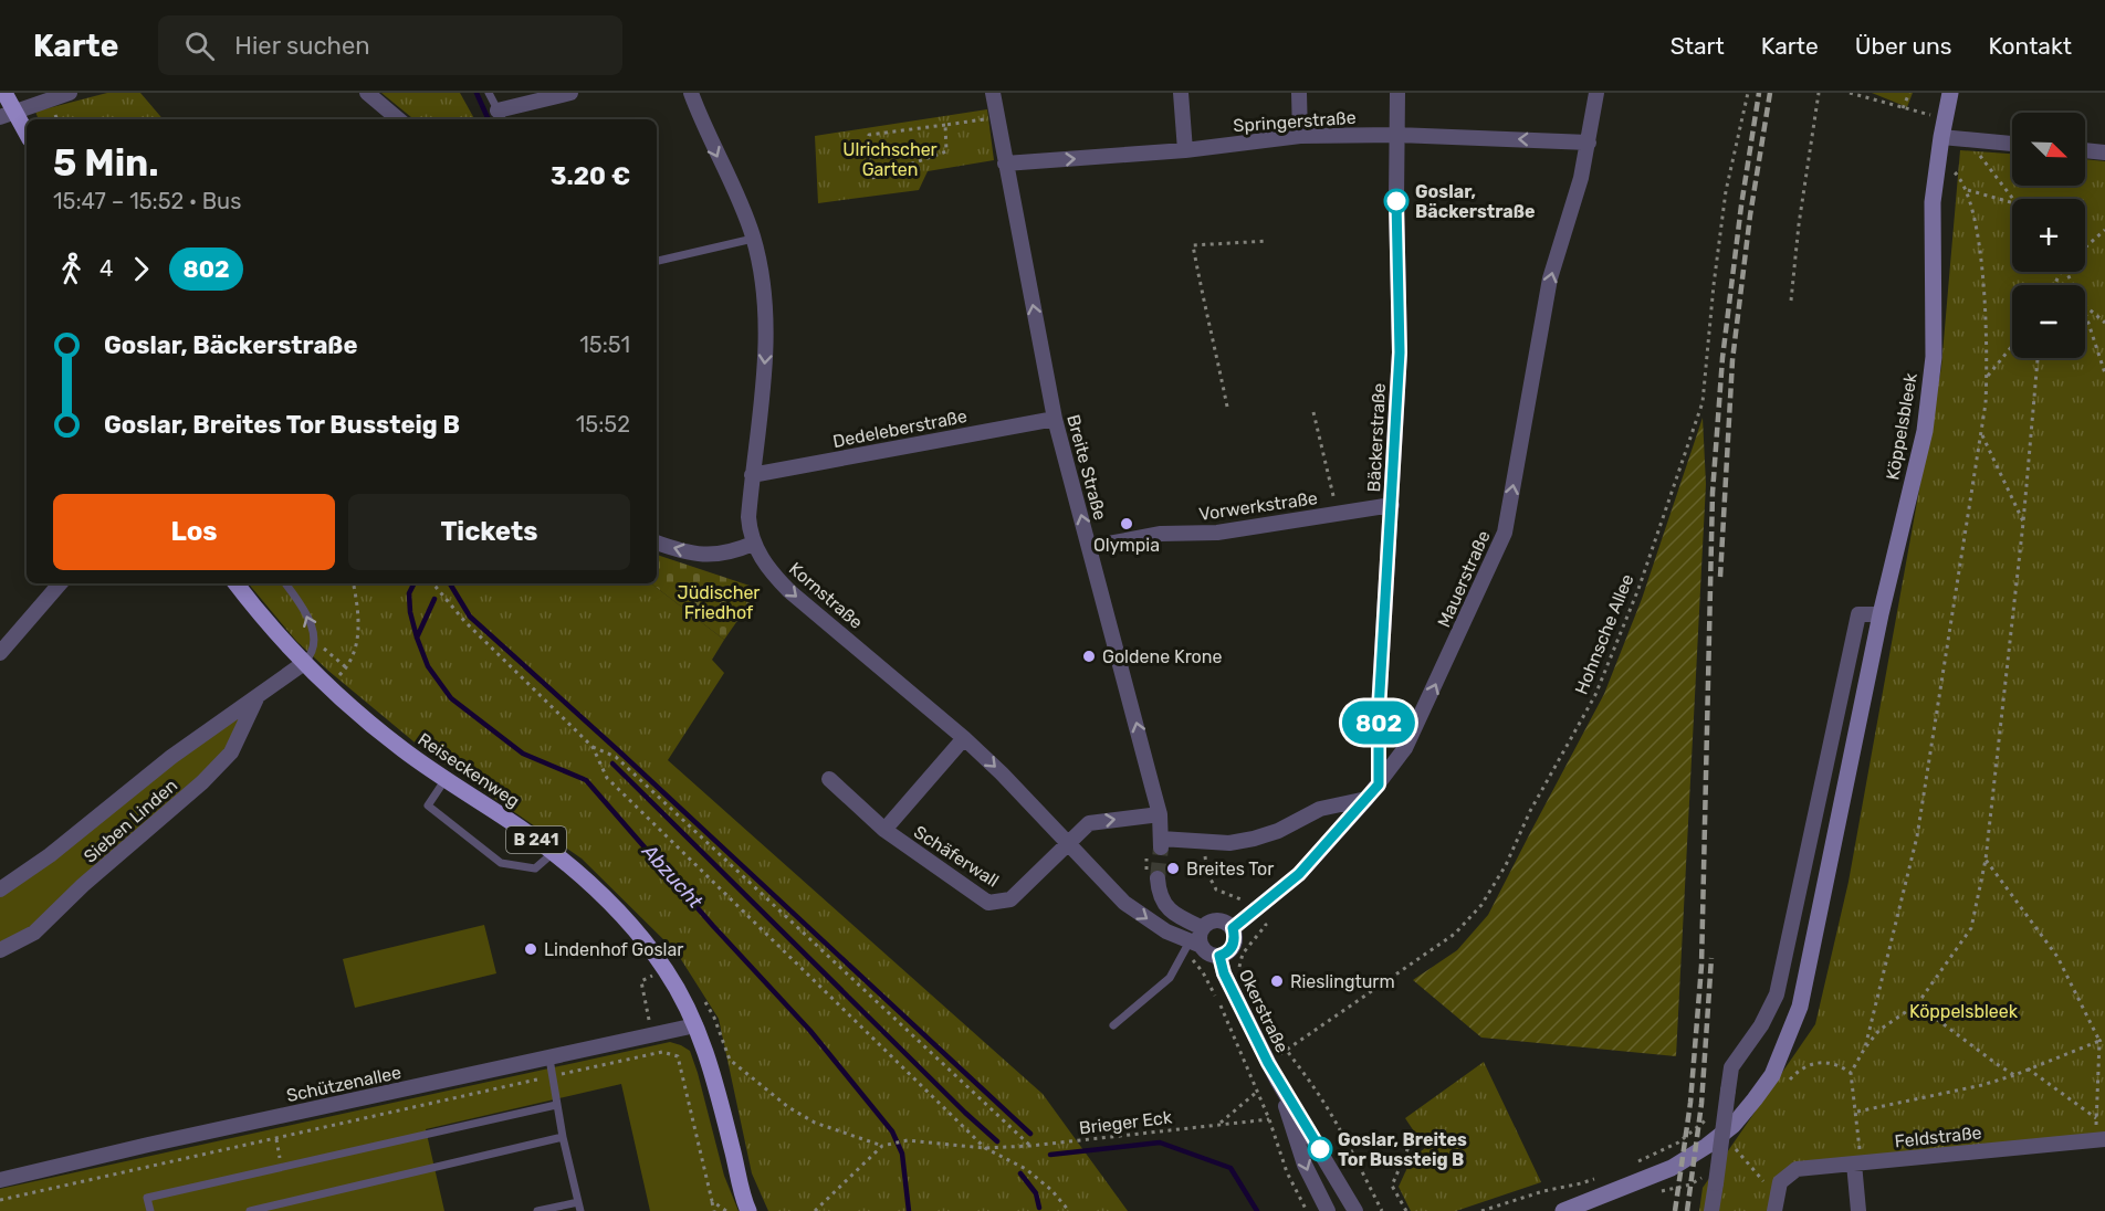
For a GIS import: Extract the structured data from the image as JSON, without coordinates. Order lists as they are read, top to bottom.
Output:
{
  "streets": {
    "main road": ["Reiseckenweg", "B 241"],
    "street": [
      "Springerstraße",
      "Köppelsbleek",
      "Dedeleberstraße",
      "Bäckerstraße",
      "Breite Straße",
      "Vorwerkstraße",
      "Mauerstraße",
      "Kornstraße",
      "Sieben Linden",
      "Schäferwall",
      "Okerstraße",
      "Schützenallee",
      "Feldstraße"
    ],
    "path": ["Hohnsche Allee", "Brieger Eck"]
  },
  "crossings": [
    ["Springerstraße", "Bäckerstraße"],
    ["Springerstraße", "Breite Straße"],
    ["Springerstraße", "Mauerstraße"],
    ["Dedeleberstraße", "Breite Straße"],
    ["Dedeleberstraße", "Kornstraße"],
    ["Bäckerstraße", "Vorwerkstraße"],
    ["Bäckerstraße", "Mauerstraße"],
    ["Breite Straße", "Vorwerkstraße"],
    ["Breite Straße", "Schäferwall"],
    ["Mauerstraße", "Kornstraße"],
    ["Mauerstraße", "Okerstraße"],
    ["Kornstraße", "Schäferwall"],
    ["Kornstraße", "Okerstraße"],
    ["Hohnsche Allee", "Okerstraße"],
    ["Reiseckenweg", "Sieben Linden"],
    ["Reiseckenweg", "Schützenallee"]
  ],
  "one_way": ["Breite Straße", "Mauerstraße", "Kornstraße"],
  "water": ["Abzucht"],
  "parks": ["Ulrichscher Garten", "Jüdischer Friedhof", "Köppelsbleek"],
  "places": [
    "Goslar, Bäckerstraße",
    "Olympia",
    "Goldene Krone",
    "Breites Tor",
    "Lindenhof Goslar",
    "Rieslingturm",
    "Goslar, Breites Tor Bussteig B"
  ],
  "lines": ["bus line 802"],
  "north": "bottom right",
  "page": {
    "header": "Karte",
    "search": "Hier suchen",
    "nav": [
      "Start",
      "Karte",
      "Über uns",
      "Kontakt"
    ],
    "on_map": "802",
    "map_buttons": ["+", "−"],
    "heading": ["5 Min.", "15:47 – 15:52 · Bus", "3.20 €"],
    "legs": ["4", "802"],
    "list": [
      {
        "name": "Goslar, Bäckerstraße",
        "value": "15:51"
      },
      {
        "name": "Goslar, Breites Tor Bussteig B",
        "value": "15:52"
      }
    ],
    "buttons": ["Los", "Tickets"]
  }
}
